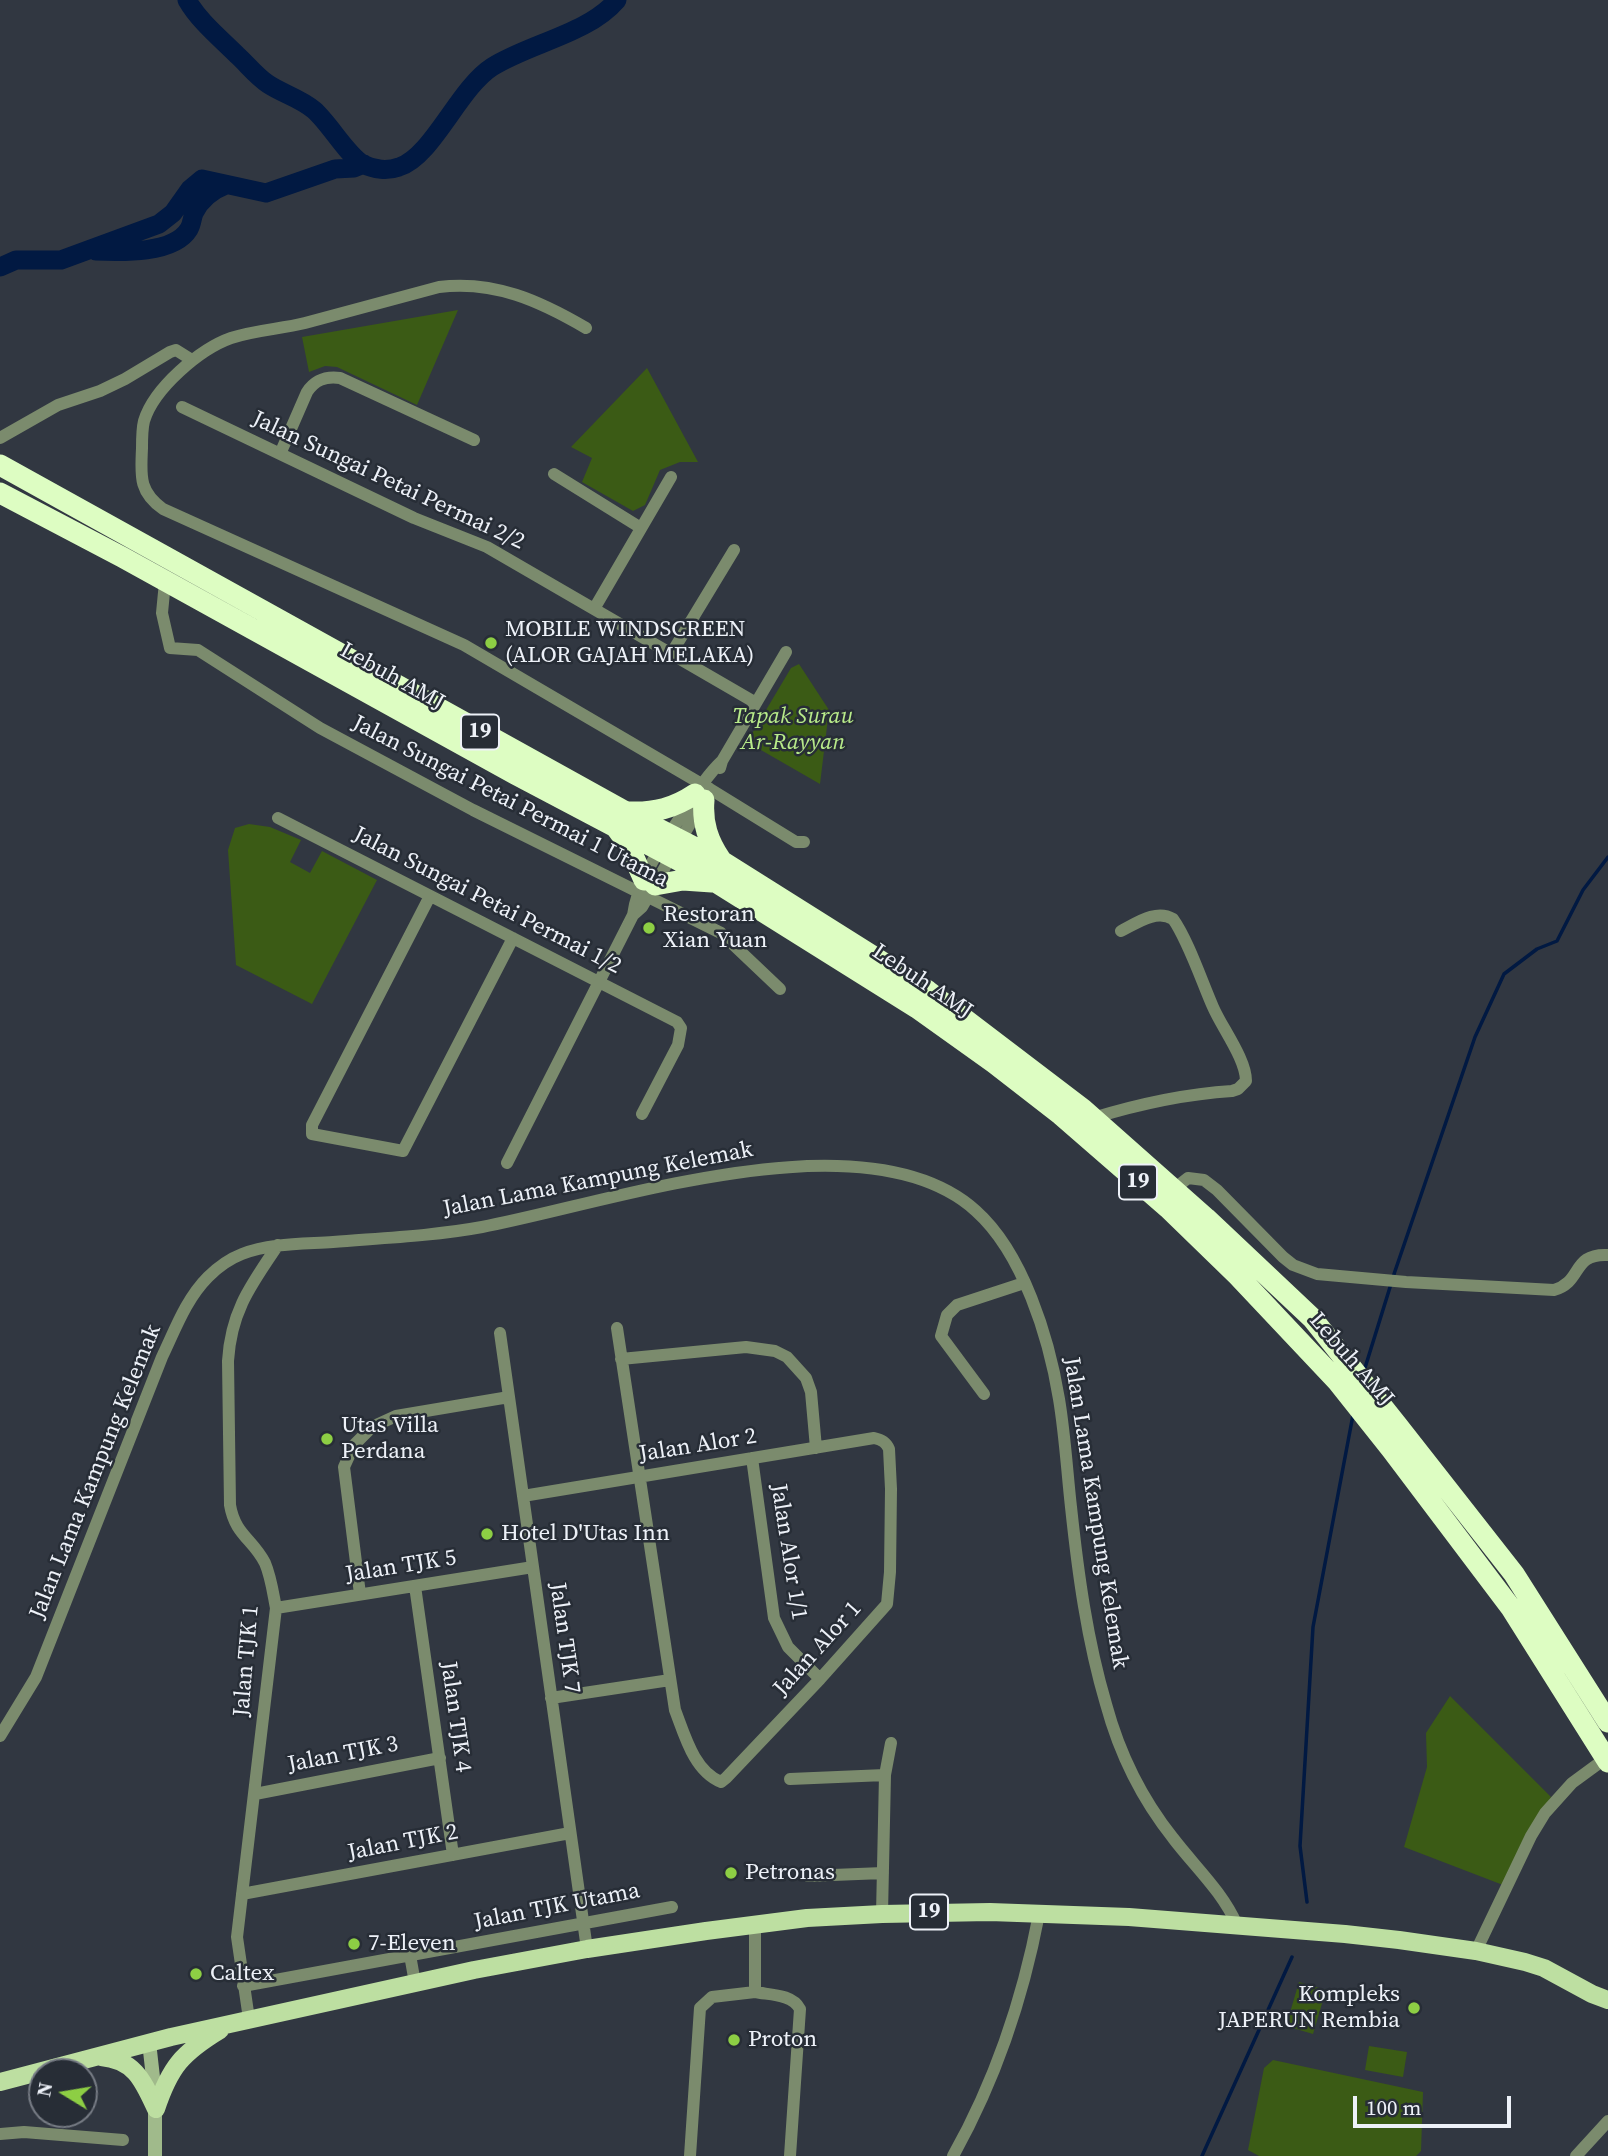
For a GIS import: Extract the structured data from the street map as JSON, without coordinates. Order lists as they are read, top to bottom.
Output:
{
  "streets": {
    "highway": ["Lebuh AMJ", "19"],
    "street": [
      "Jalan Sungai Petai Permai 2/2",
      "Jalan Sungai Petai Permai 1 Utama",
      "Jalan Sungai Petai Permai 1/2",
      "Jalan Lama Kampung Kelemak",
      "Jalan Alor 2",
      "Jalan Alor 1/1",
      "Jalan TJK 5",
      "Jalan TJK 7",
      "Jalan Alor 1",
      "Jalan TJK 1",
      "Jalan TJK 4",
      "Jalan TJK 3",
      "Jalan TJK 2",
      "Jalan TJK Utama"
    ]
  },
  "crossings": [
    ["Lebuh AMJ", "Jalan Sungai Petai Permai 1 Utama"],
    ["19", "Jalan Lama Kampung Kelemak"],
    ["19", "Jalan TJK 7"],
    ["19", "Jalan TJK 1"],
    ["Jalan Lama Kampung Kelemak", "Jalan TJK 1"],
    ["Jalan Alor 2", "Jalan Alor 1/1"],
    ["Jalan Alor 2", "Jalan TJK 7"],
    ["Jalan Alor 2", "Jalan Alor 1"],
    ["Jalan Alor 1/1", "Jalan Alor 1"],
    ["Jalan TJK 5", "Jalan TJK 7"],
    ["Jalan TJK 5", "Jalan TJK 1"],
    ["Jalan TJK 5", "Jalan TJK 4"],
    ["Jalan TJK 7", "Jalan TJK 2"],
    ["Jalan TJK 7", "Jalan TJK Utama"],
    ["Jalan TJK 1", "Jalan TJK 3"],
    ["Jalan TJK 1", "Jalan TJK 2"],
    ["Jalan TJK 1", "Jalan TJK Utama"],
    ["Jalan TJK 4", "Jalan TJK 3"],
    ["Jalan TJK 4", "Jalan TJK 2"]
  ],
  "parks": ["Tapak Surau Ar-Rayyan"],
  "places": [
    "MOBILE WINDSCREEN (ALOR GAJAH MELAKA)",
    "Restoran Xian Yuan",
    "Utas Villa Perdana",
    "Hotel D'Utas Inn",
    "Petronas",
    "7-Eleven",
    "Caltex",
    "Kompleks JAPERUN Rembia",
    "Proton"
  ],
  "scale_bar": "100 m",
  "north": "left"
}
